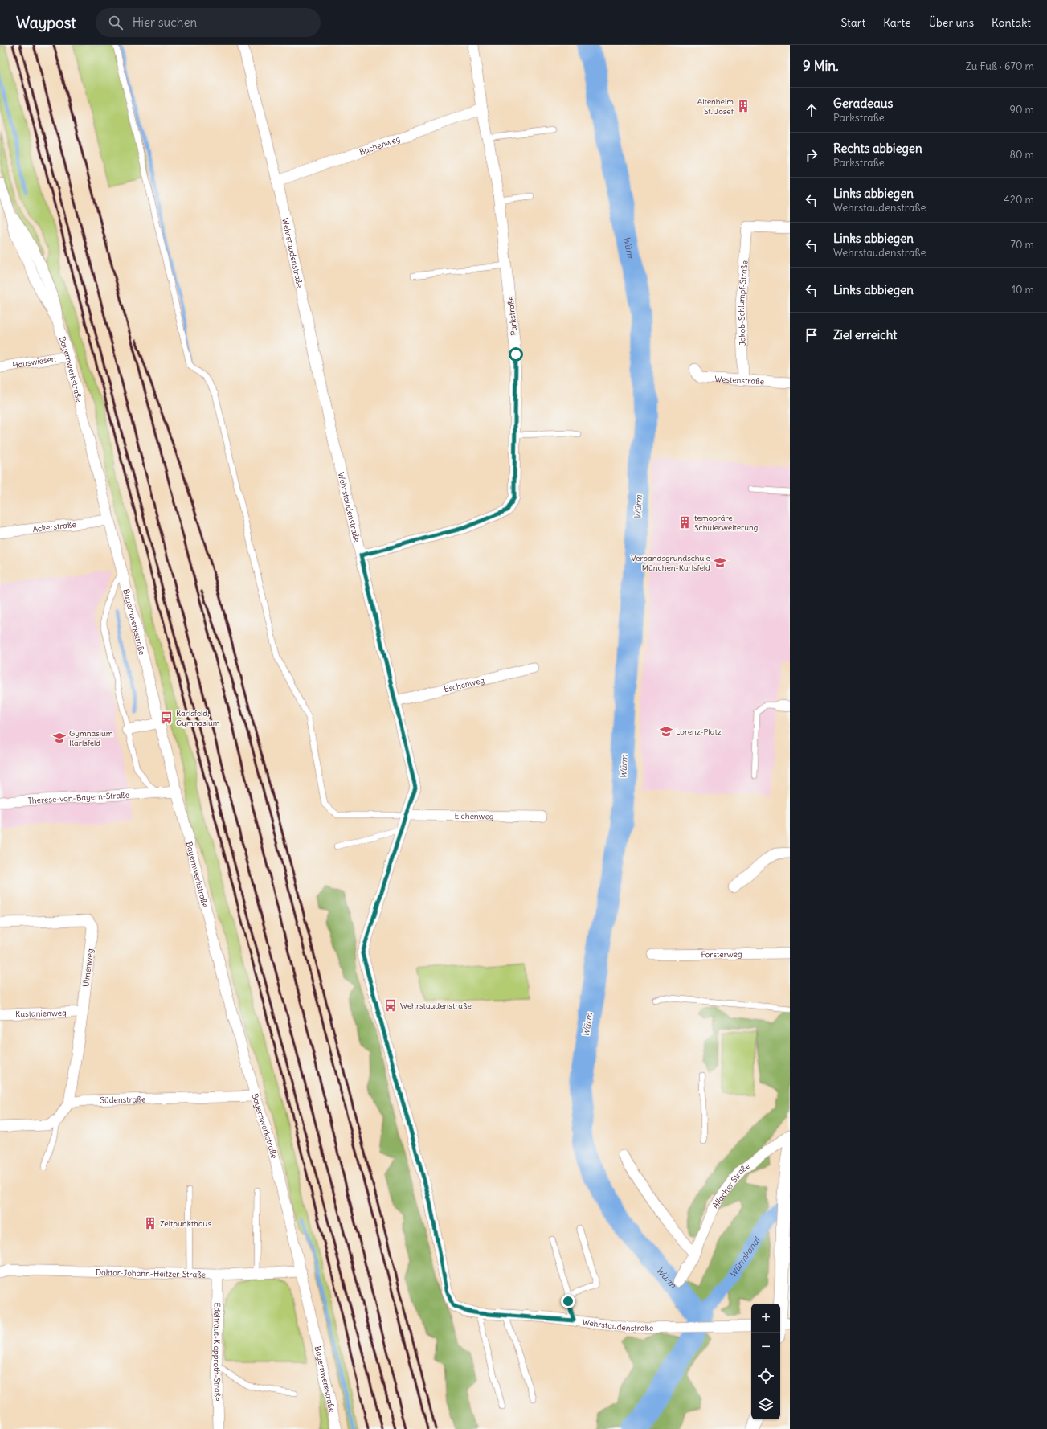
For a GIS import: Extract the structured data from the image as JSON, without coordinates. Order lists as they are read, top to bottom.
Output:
{
  "streets": {
    "street": [
      "Buchenweg",
      "Wehrstaudenstraße",
      "Jakob-Schlumpf-Straße",
      "Parkstraße",
      "Hauswiesen",
      "Bayernwerkstraße",
      "Westenstraße",
      "Ackerstraße",
      "Eschenweg",
      "Therese-von-Bayern-Straße",
      "Eichenweg",
      "Försterweg",
      "Ulmenweg",
      "Kastanienweg",
      "Südenstraße",
      "Allacher Straße",
      "Doktor-Johann-Heitzer-Straße",
      "Edeltraut-Klapproth-Straße"
    ]
  },
  "crossings": [
    ["Buchenweg", "Wehrstaudenstraße"],
    ["Buchenweg", "Parkstraße"],
    ["Wehrstaudenstraße", "Parkstraße"],
    ["Wehrstaudenstraße", "Eschenweg"],
    ["Wehrstaudenstraße", "Eichenweg"],
    ["Jakob-Schlumpf-Straße", "Westenstraße"],
    ["Hauswiesen", "Bayernwerkstraße"],
    ["Bayernwerkstraße", "Ackerstraße"],
    ["Bayernwerkstraße", "Therese-von-Bayern-Straße"],
    ["Bayernwerkstraße", "Südenstraße"],
    ["Bayernwerkstraße", "Doktor-Johann-Heitzer-Straße"],
    ["Ulmenweg", "Kastanienweg"],
    ["Ulmenweg", "Südenstraße"],
    ["Doktor-Johann-Heitzer-Straße", "Edeltraut-Klapproth-Straße"]
  ],
  "water": ["Würm", "Würmkanal"],
  "places": {
    "building": ["Altenheim St. Josef", "temopräre Schulerweiterung", "Zeitpunkthaus"],
    "school or university": ["Verbandsgrundschule München-Karlsfeld", "Lorenz-Platz", "Gymnasium Karlsfeld"],
    "bus stop": ["Karlsfeld, Gymnasium", "Wehrstaudenstraße"]
  },
  "page": {
    "header": "Waypost",
    "search": "Hier suchen",
    "nav": [
      "Start",
      "Karte",
      "Über uns",
      "Kontakt"
    ],
    "heading": ["9 Min.", "Zu Fuß · 670 m"],
    "list": [
      ["Geradeaus", "Parkstraße", "90 m"],
      ["Rechts abbiegen", "Parkstraße", "80 m"],
      ["Links abbiegen", "Wehrstaudenstraße", "420 m"],
      ["Links abbiegen", "Wehrstaudenstraße", "70 m"],
      ["Links abbiegen", "10 m"],
      "Ziel erreicht"
    ],
    "map_buttons": ["+", "−"]
  }
}
